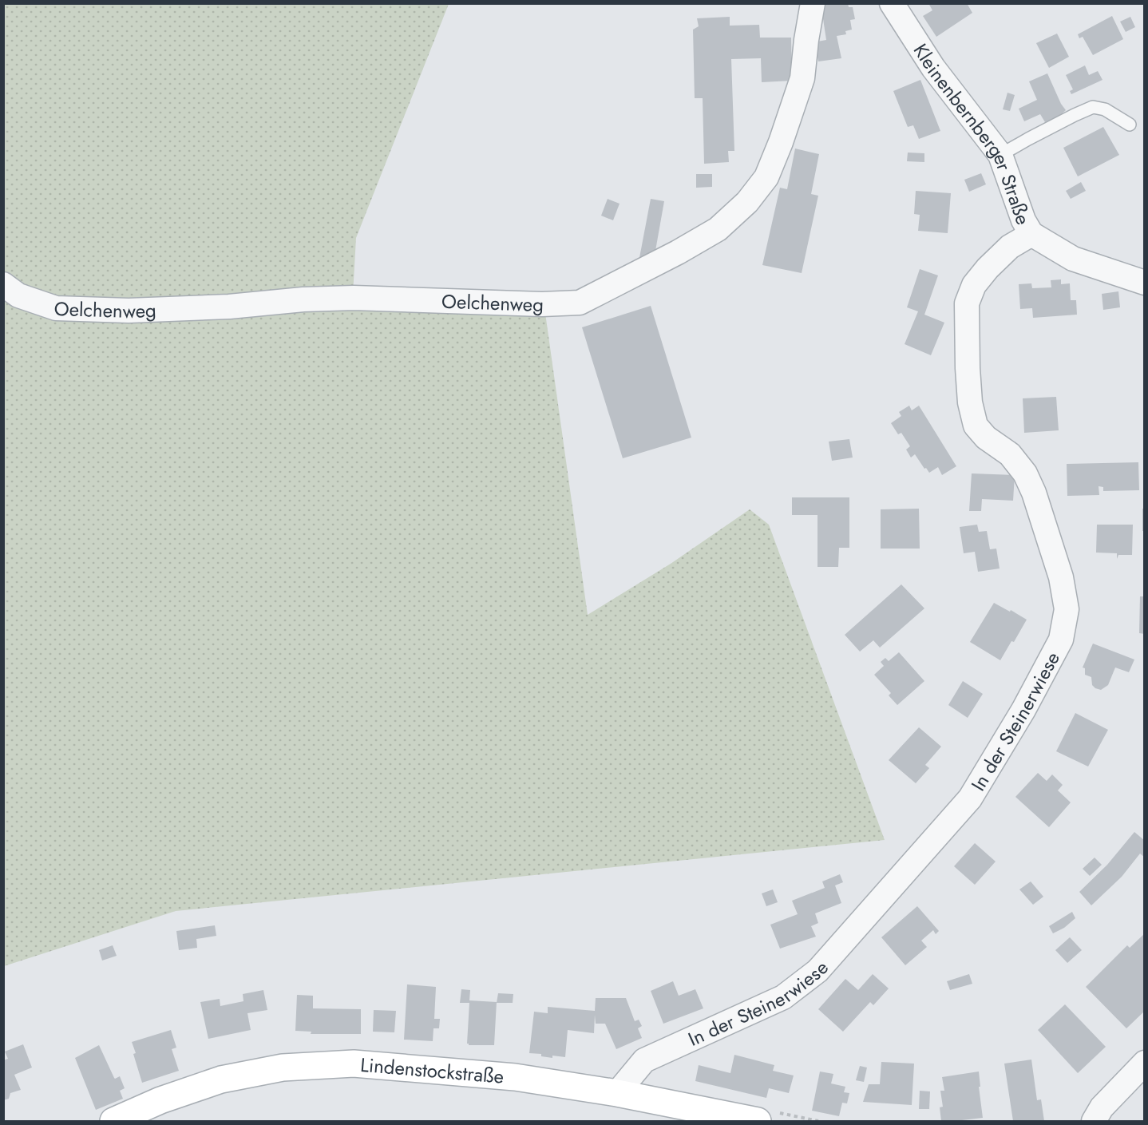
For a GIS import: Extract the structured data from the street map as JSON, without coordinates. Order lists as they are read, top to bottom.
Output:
{
  "streets": {
    "street": [
      "Kleinenbernberger Straße",
      "Oelchenweg",
      "In der Steinerwiese",
      "Lindenstockstraße"
    ]
  },
  "crossings": [
    ["Kleinenbernberger Straße", "In der Steinerwiese"],
    ["In der Steinerwiese", "Lindenstockstraße"]
  ]
}
